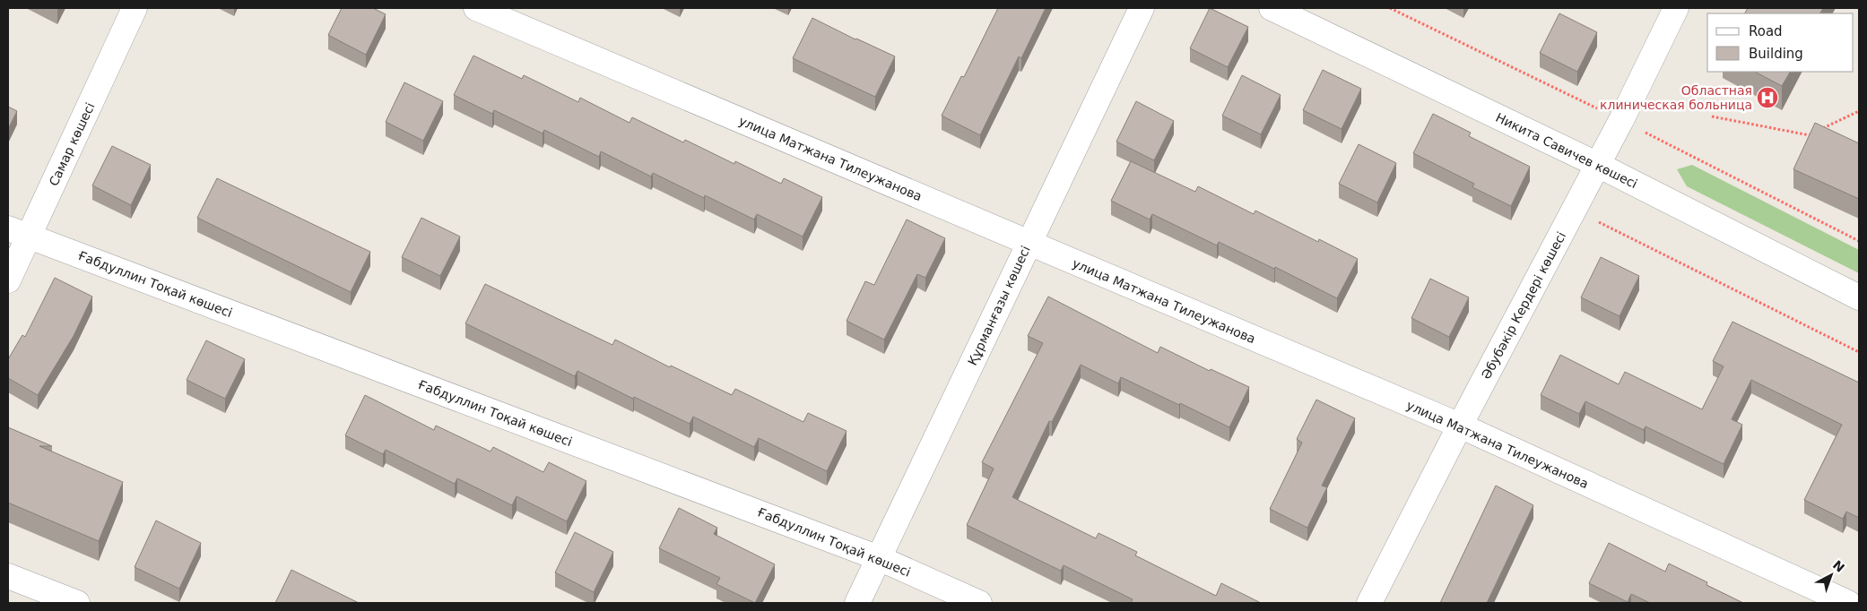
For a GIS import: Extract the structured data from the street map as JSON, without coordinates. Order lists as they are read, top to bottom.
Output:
{
  "streets": {
    "street": [
      "Самар көшесі",
      "Никита Савичев көшесі",
      "улица Матжана Тилеужанова",
      "Ғабдуллин Тоқай көшесі",
      "Құрманғазы көшесі",
      "Әбубәкір Кердері көшесі"
    ]
  },
  "crossings": [
    ["Самар көшесі", "Ғабдуллин Тоқай көшесі"],
    ["Никита Савичев көшесі", "Әбубәкір Кердері көшесі"],
    ["улица Матжана Тилеужанова", "Құрманғазы көшесі"],
    ["улица Матжана Тилеужанова", "Әбубәкір Кердері көшесі"],
    ["Ғабдуллин Тоқай көшесі", "Құрманғазы көшесі"]
  ],
  "places": {
    "hospital": ["Областная клиническая больница"]
  },
  "legend": ["Road", "Building"],
  "north": "top right"
}
